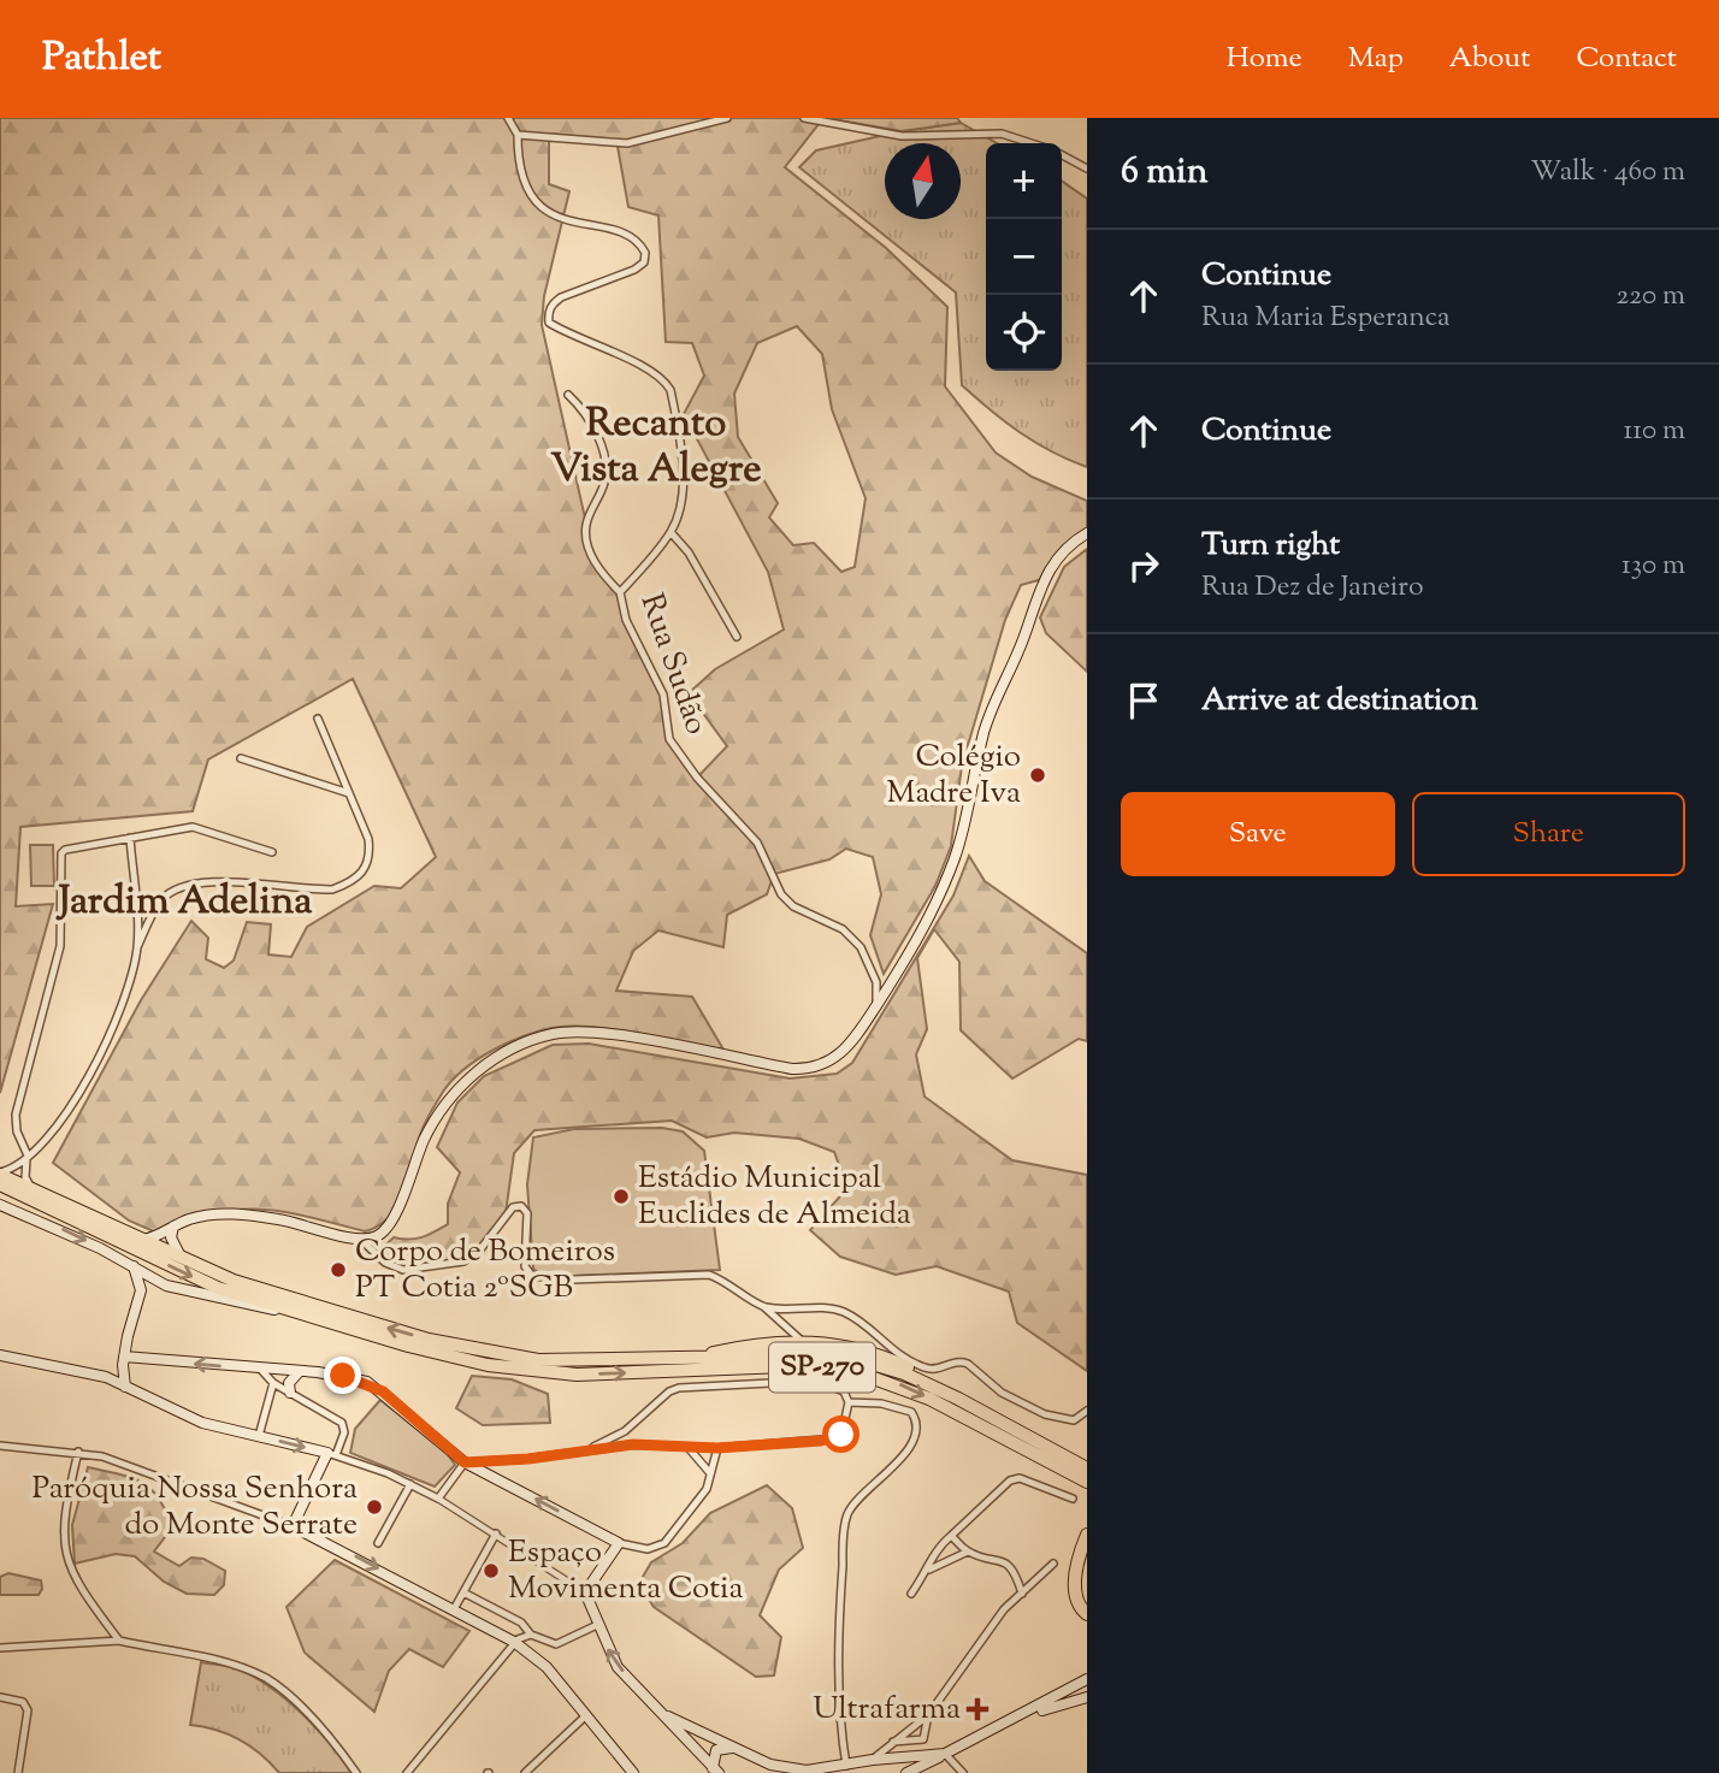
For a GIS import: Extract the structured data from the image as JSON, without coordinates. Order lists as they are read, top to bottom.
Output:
{
  "streets": {
    "highway": ["SP-270"],
    "street": ["Rua Sudão"]
  },
  "districts": ["Recanto Vista Alegre", "Jardim Adelina"],
  "places": {
    "other": [
      "Colégio Madre Iva",
      "Estádio Municipal Euclides de Almeida",
      "Corpo de Bomeiros PT Cotia 2ºSGB",
      "Paróquia Nossa Senhora do Monte Serrate",
      "Espaço Movimenta Cotia"
    ],
    "health": ["Ultrafarma"]
  },
  "north": "top",
  "page": {
    "header": "Pathlet",
    "nav": [
      "Home",
      "Map",
      "About",
      "Contact"
    ],
    "heading": ["6 min", "Walk · 460 m"],
    "map_buttons": ["+", "−"],
    "list": [
      ["Continue", "Rua Maria Esperanca", "220 m"],
      ["Continue", "110 m"],
      ["Turn right", "Rua Dez de Janeiro", "130 m"],
      "Arrive at destination"
    ],
    "buttons": ["Save", "Share"]
  }
}
